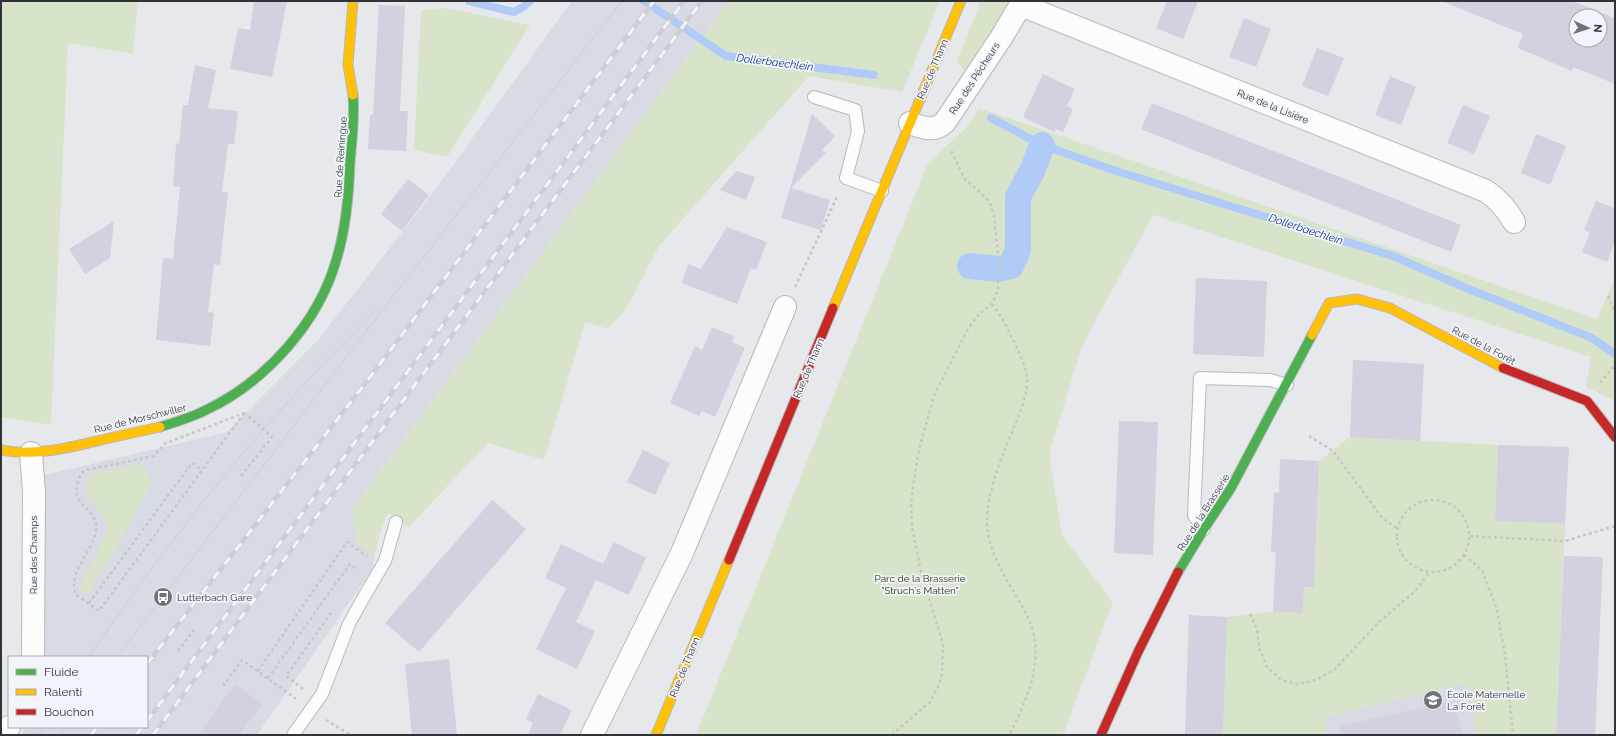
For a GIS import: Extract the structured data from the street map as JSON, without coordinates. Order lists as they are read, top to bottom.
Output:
{
  "streets": {
    "street": [
      "Rue de Thann",
      "Rue des Pêcheurs",
      "Rue de la Lisière",
      "Rue de Reiningue",
      "Rue de la Forêt",
      "Rue de Morschwiller",
      "Rue de la Brasserie",
      "Rue des Champs"
    ]
  },
  "crossings": [
    ["Rue de Thann", "Rue des Pêcheurs"],
    ["Rue des Pêcheurs", "Rue de la Lisière"],
    ["Rue de Reiningue", "Rue de Morschwiller"],
    ["Rue de la Forêt", "Rue de la Brasserie"],
    ["Rue de Morschwiller", "Rue des Champs"]
  ],
  "water": ["Dollerbaechlein"],
  "parks": ["Parc de la Brasserie \"Struch's Matten\""],
  "places": {
    "bus stop": ["Lutterbach Gare"],
    "school or university": ["École Maternelle La Forêt"]
  },
  "legend": ["Fluide", "Ralenti", "Bouchon"],
  "north": "right"
}
